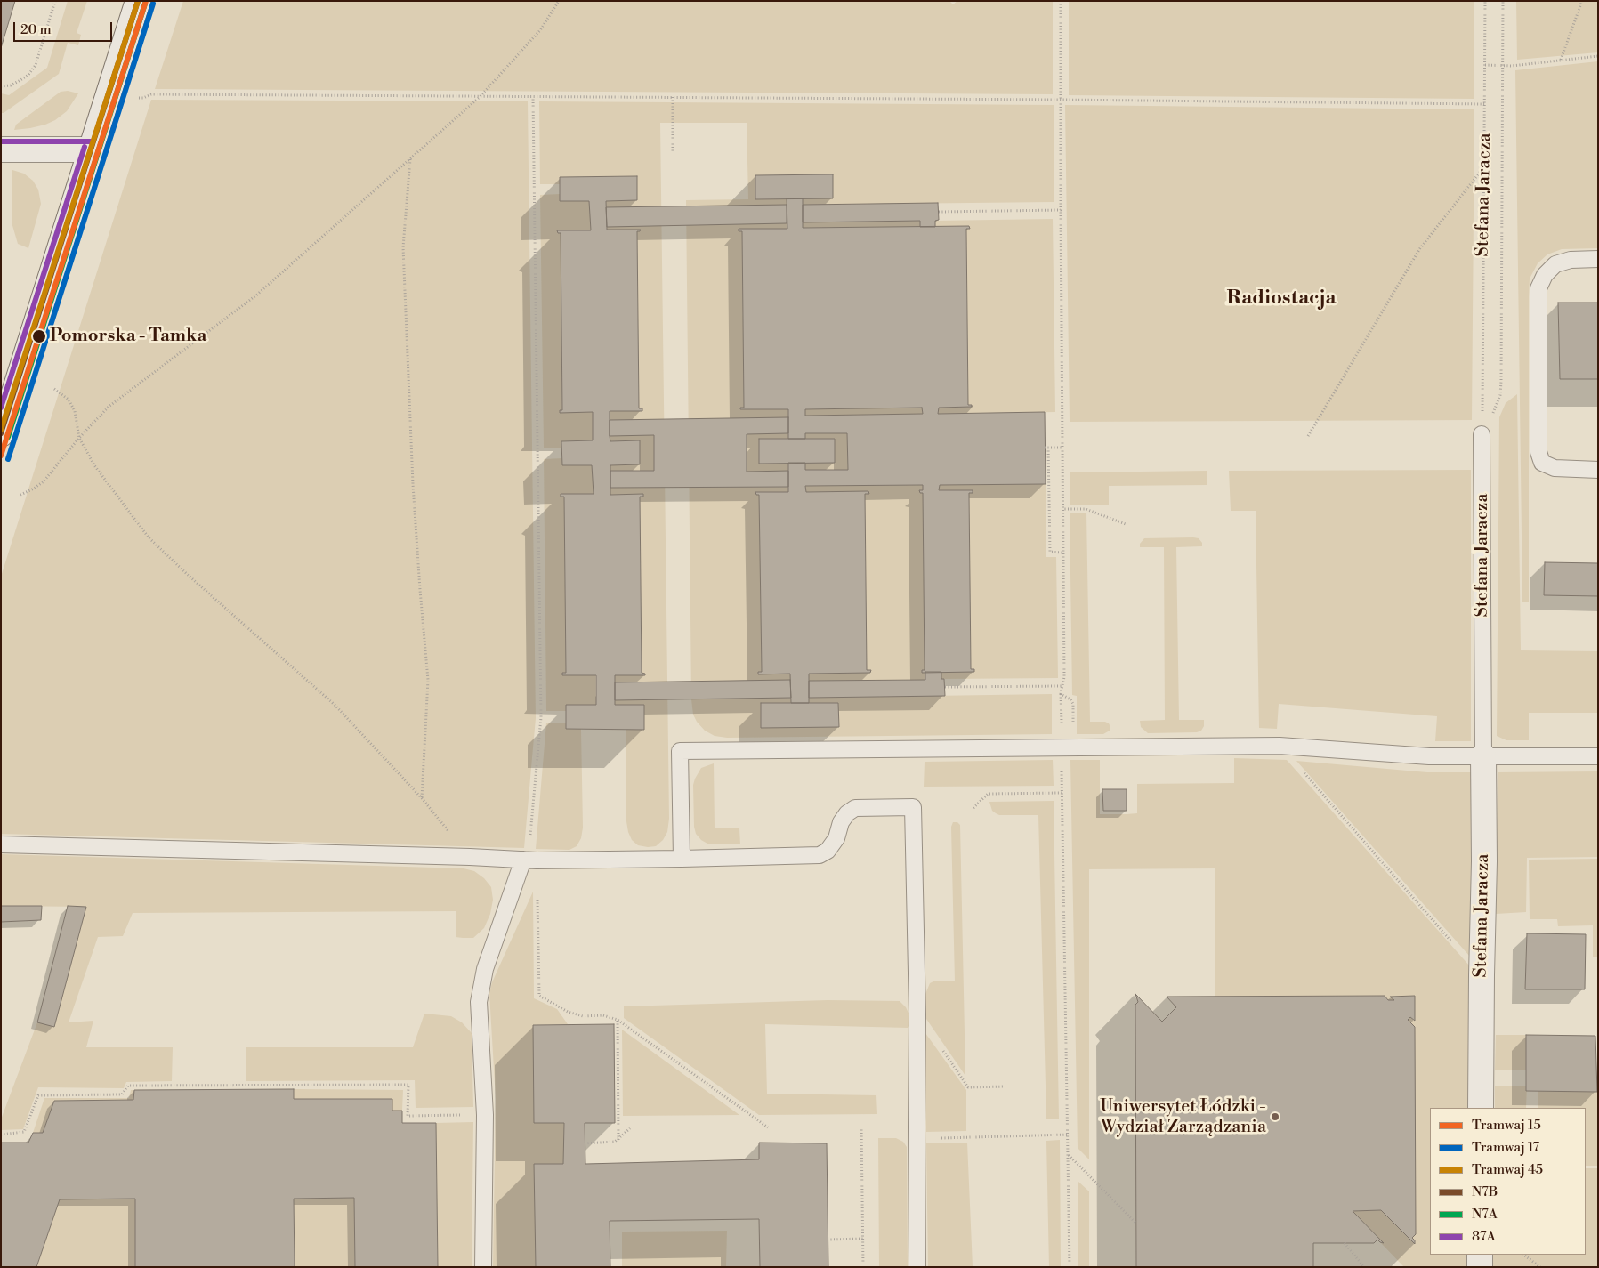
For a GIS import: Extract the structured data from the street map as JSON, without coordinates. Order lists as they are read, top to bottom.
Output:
{
  "streets": {
    "street": ["Stefana Jaracza"]
  },
  "districts": ["Radiostacja"],
  "places": ["Pomorska - Tamka", "Uniwersytet Łódzki - Wydział Zarządzania"],
  "lines": [
    "tram line 15",
    "tram line 45",
    "transit line N7B",
    "tram line 17",
    "transit line N7A",
    "transit line 87A"
  ],
  "legend": [
    "Tramwaj 15",
    "Tramwaj 17",
    "Tramwaj 45",
    "N7B",
    "N7A",
    "87A"
  ],
  "scale_bar": "20 m"
}
